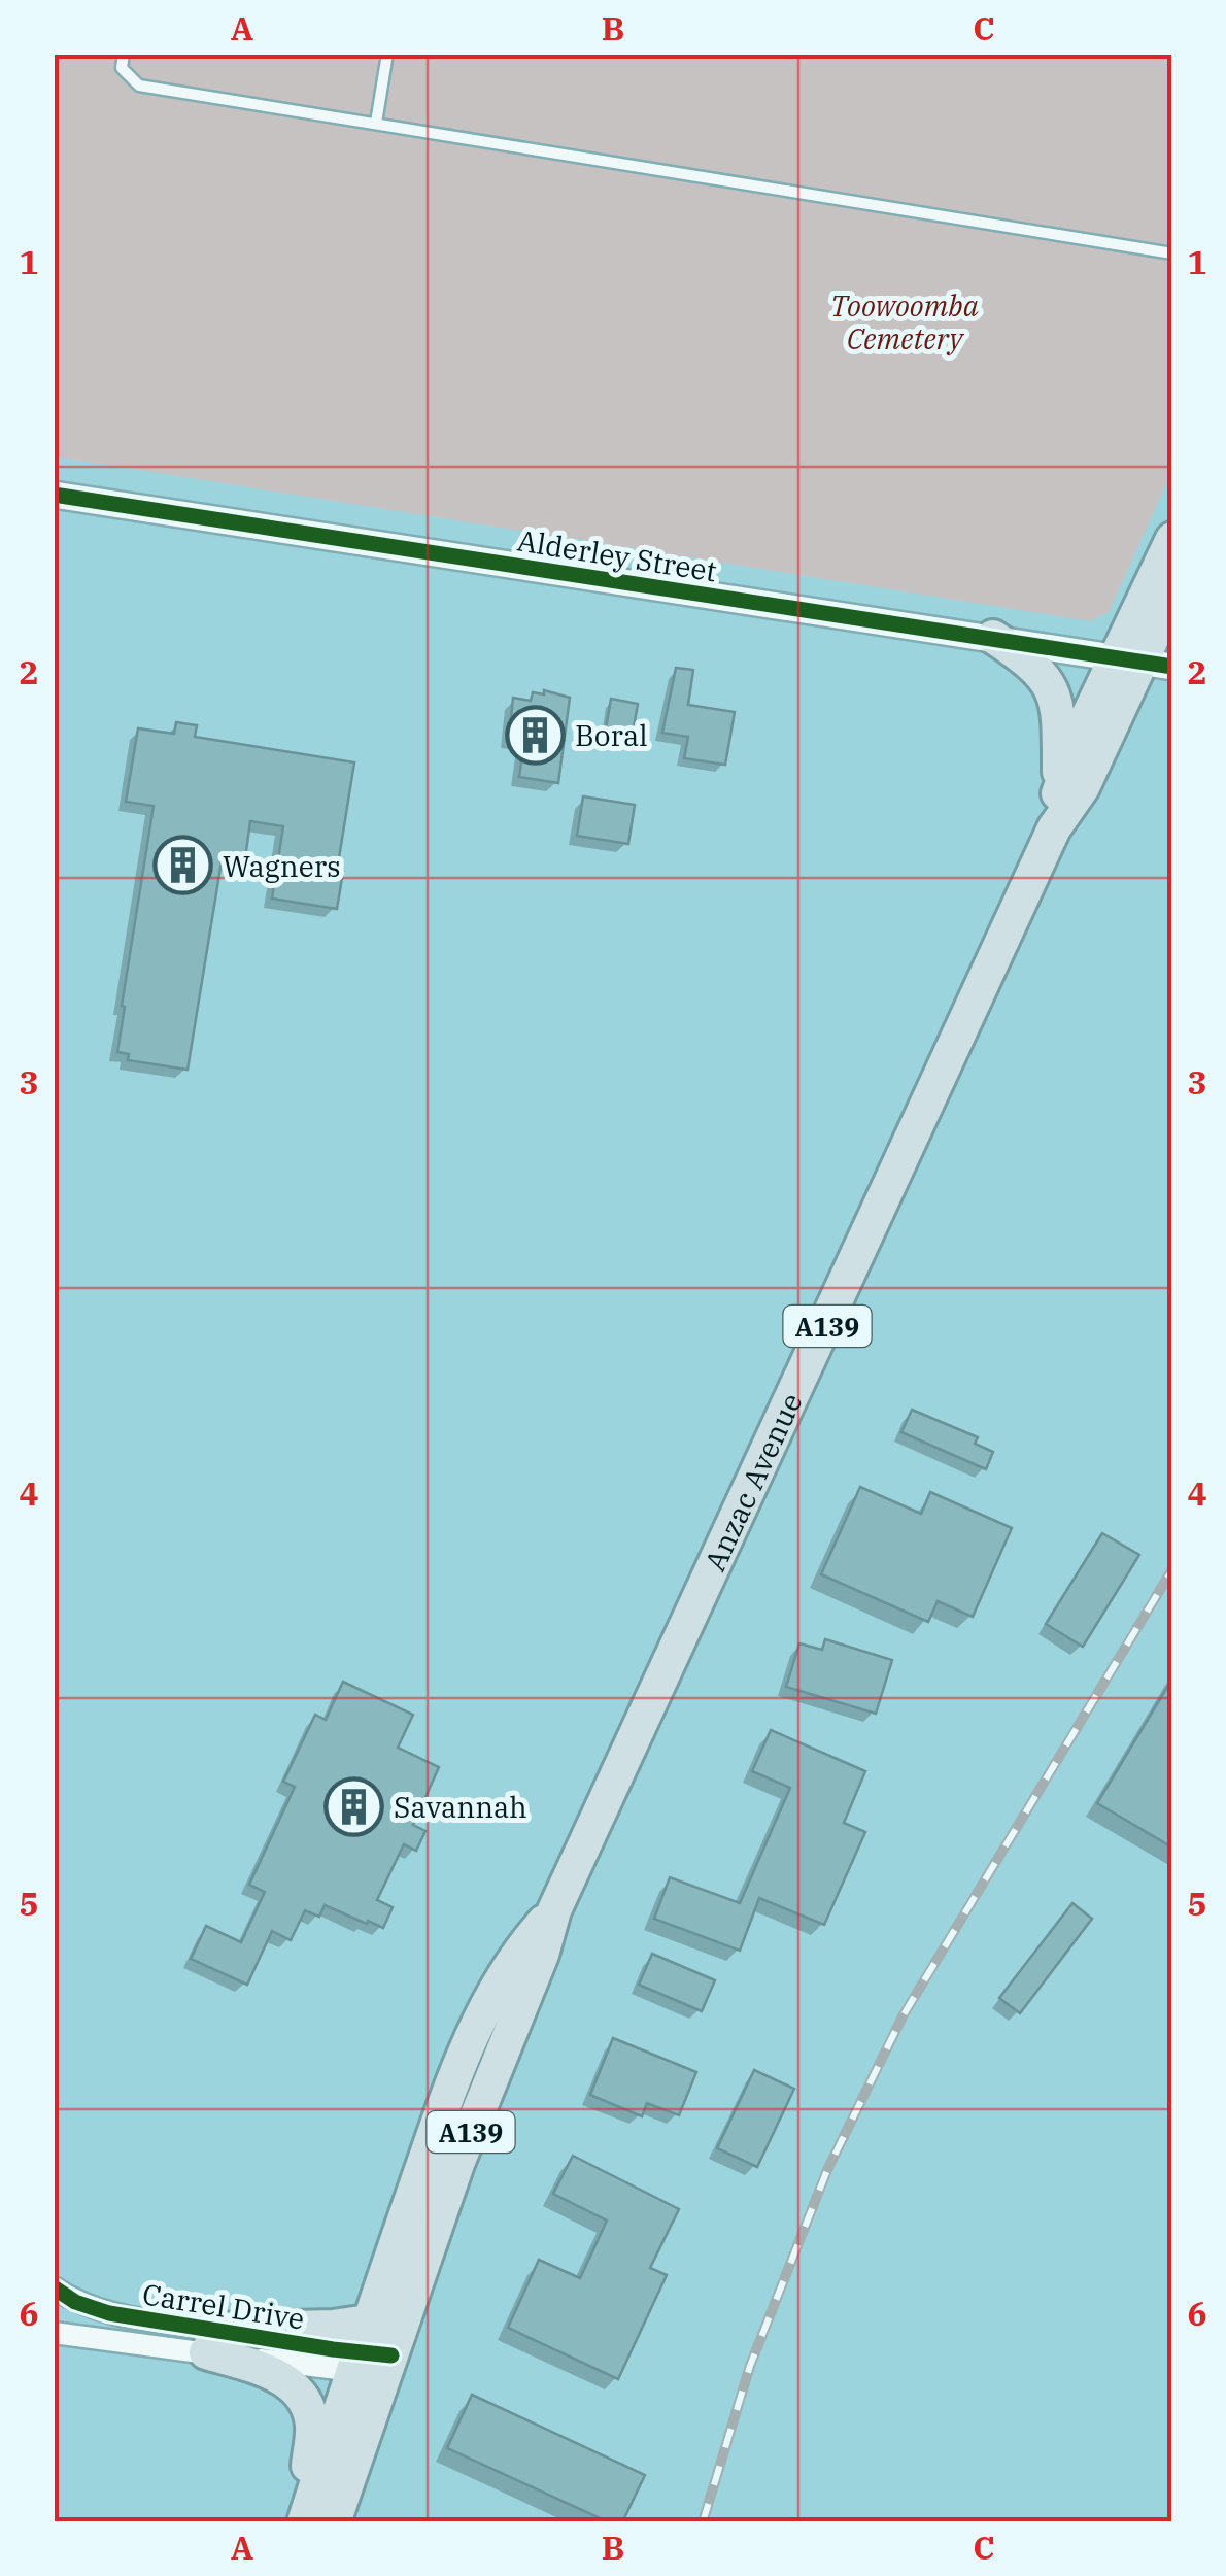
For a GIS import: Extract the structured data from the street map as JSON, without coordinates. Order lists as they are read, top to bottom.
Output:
{
  "streets": {
    "highway": ["A139", "Anzac Avenue"],
    "street": ["Alderley Street", "Carrel Drive"]
  },
  "crossings": [
    ["Alderley Street", "Anzac Avenue"],
    ["Anzac Avenue", "Carrel Drive"]
  ],
  "parks": ["Toowoomba Cemetery"],
  "places": {
    "building": ["Boral", "Wagners", "Savannah"]
  },
  "grid": {
    "columns": ["A", "B", "C"],
    "rows": [
      "1",
      "2",
      "3",
      "4",
      "5",
      "6"
    ]
  }
}
